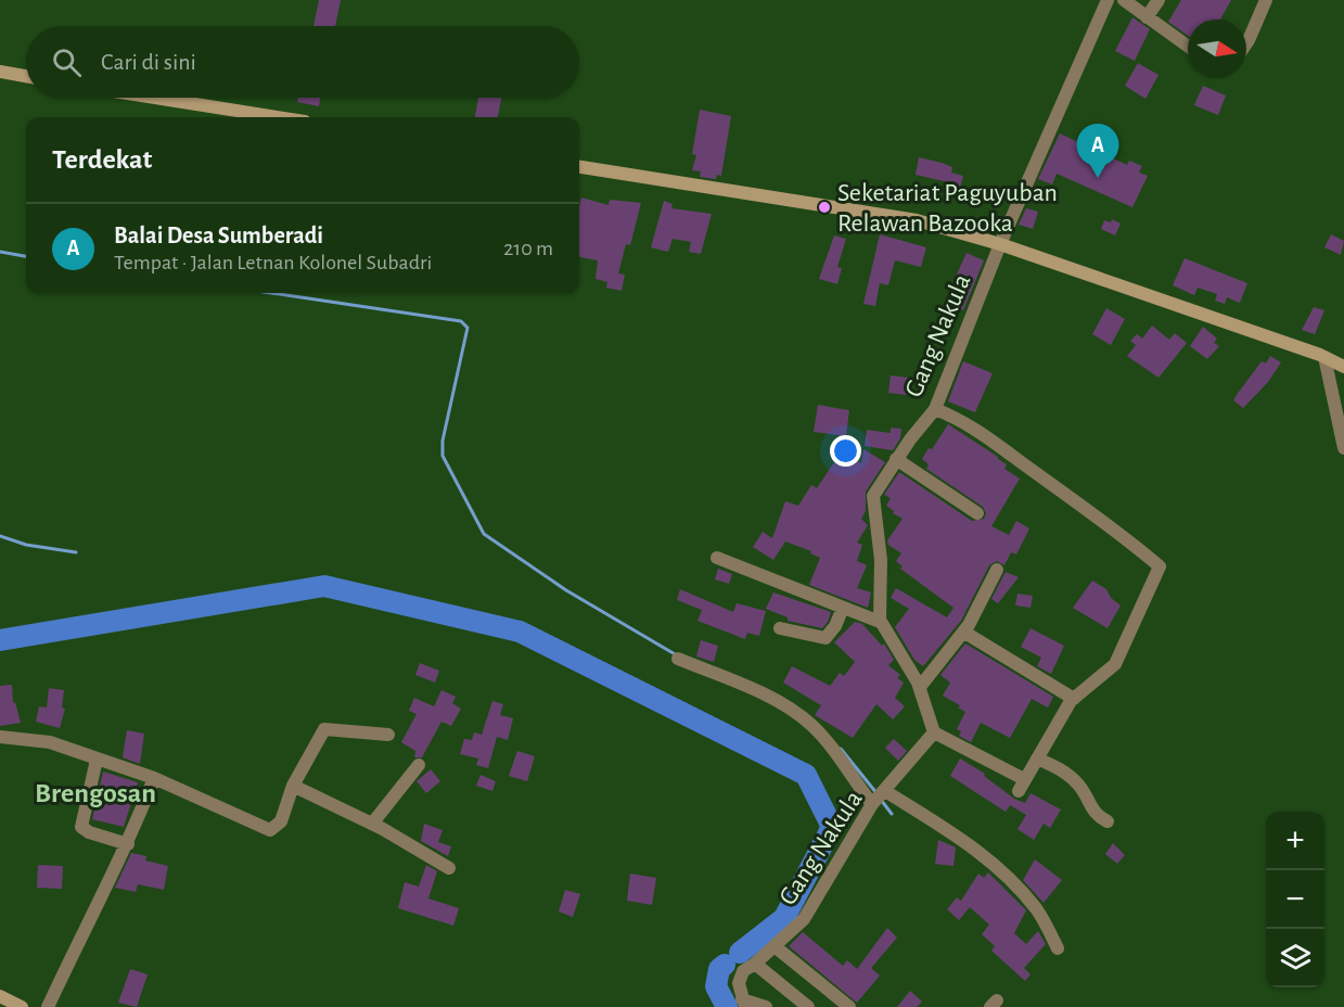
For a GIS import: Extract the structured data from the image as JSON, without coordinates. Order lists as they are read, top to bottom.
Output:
{
  "streets": {
    "street": ["Gang Nakula"]
  },
  "districts": ["Brengosan"],
  "places": ["Seketariat Paguyuban Relawan Bazooka"],
  "north": "right",
  "page": {
    "search": "Cari di sini",
    "heading": "Terdekat",
    "pins": "A",
    "list": [
      {
        "mark": "A",
        "name": "Balai Desa Sumberadi",
        "note": "Tempat · Jalan Letnan Kolonel Subadri",
        "value": "210 m"
      }
    ],
    "map_buttons": ["+", "−"]
  }
}
